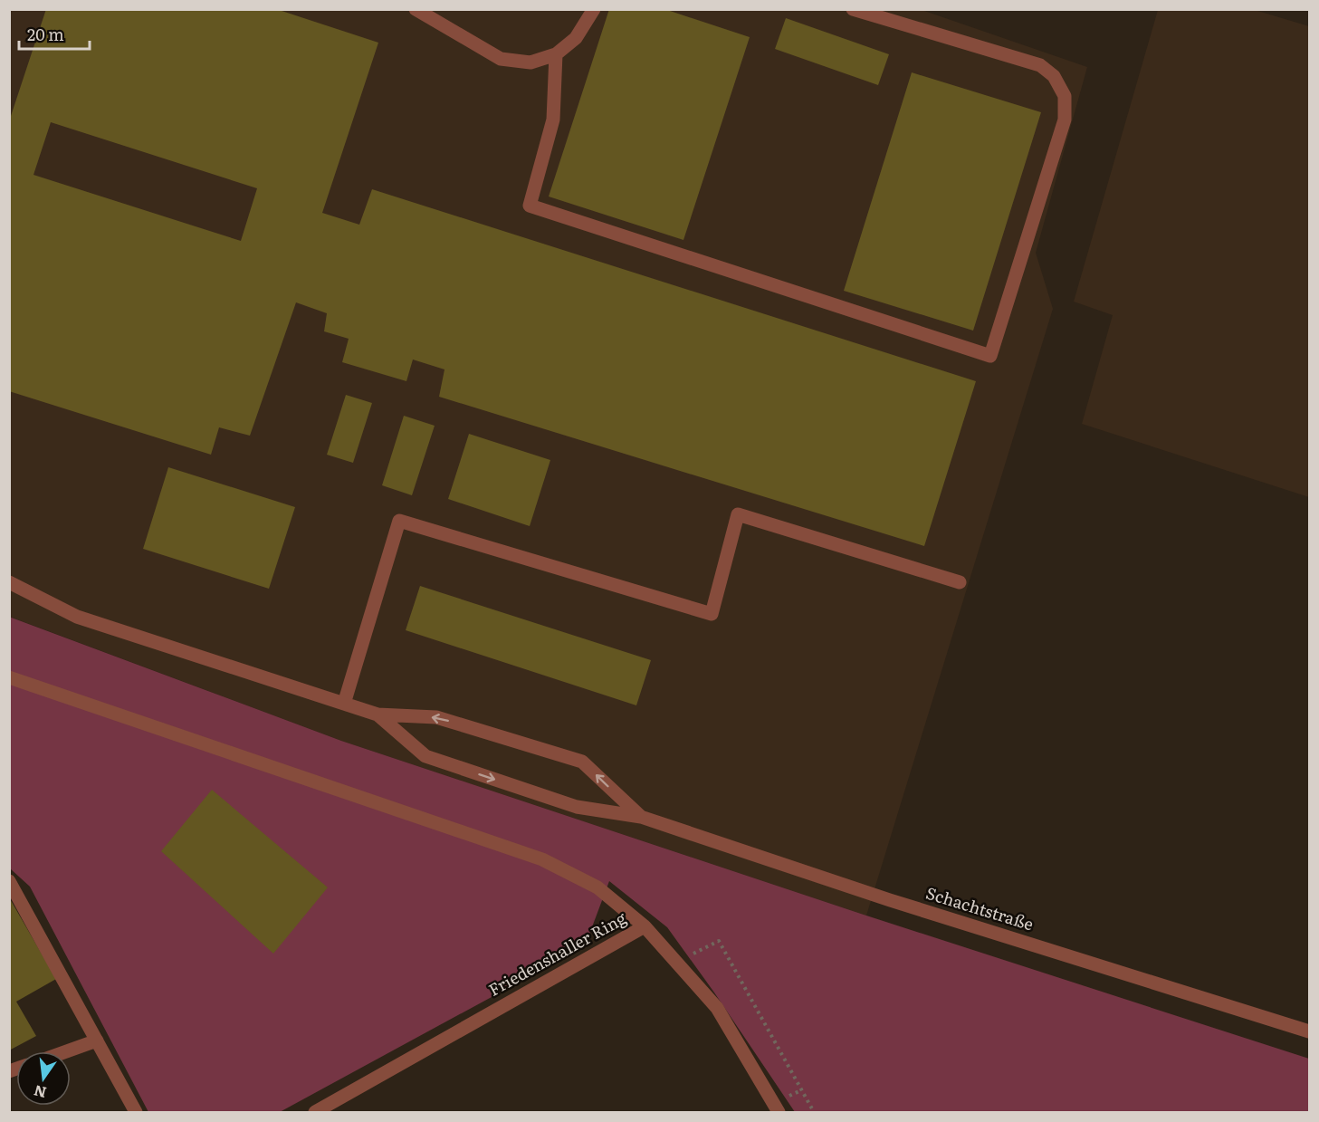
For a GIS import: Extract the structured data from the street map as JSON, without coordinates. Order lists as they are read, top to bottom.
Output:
{
  "streets": {
    "street": ["Schachtstraße", "Friedenshaller Ring"]
  },
  "scale_bar": "20 m",
  "north": "bottom"
}
